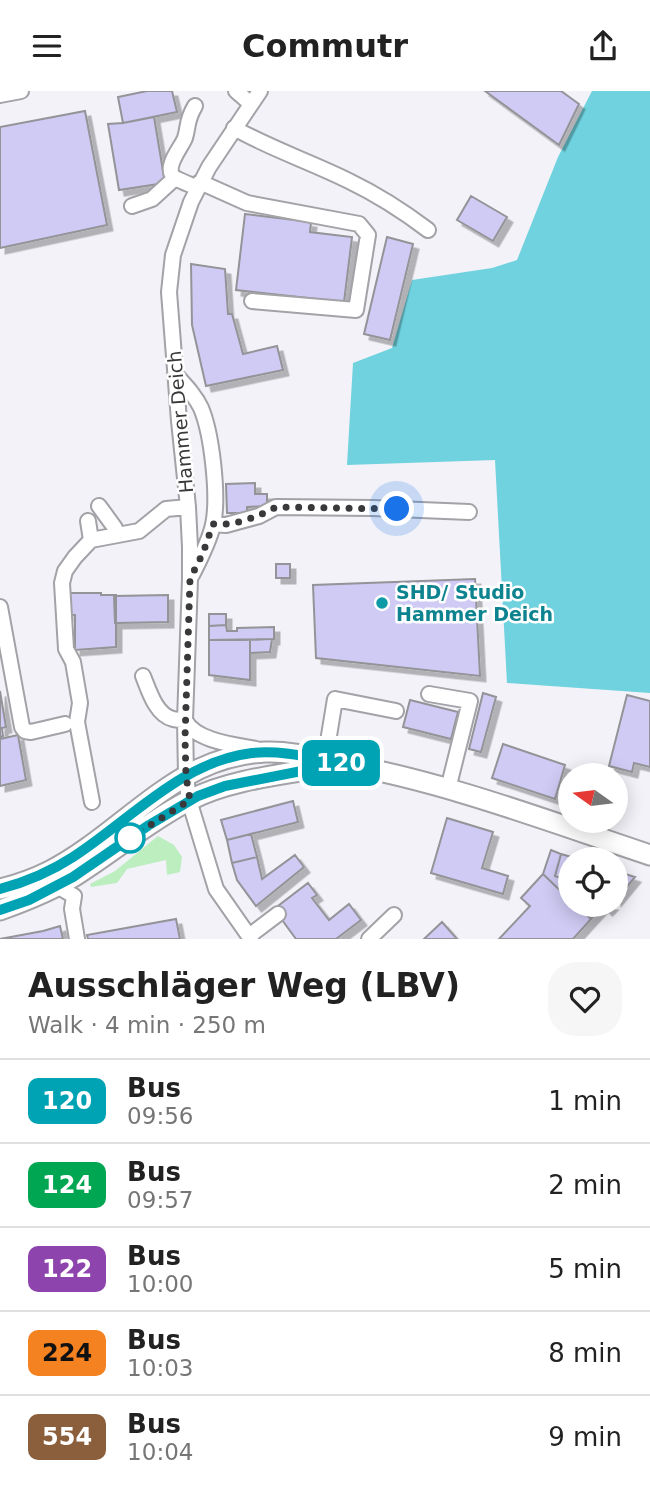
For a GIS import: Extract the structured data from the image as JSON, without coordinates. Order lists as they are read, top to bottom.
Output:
{
  "streets": {
    "street": ["Hammer Deich"]
  },
  "places": ["SHD/ Studio Hammer Deich"],
  "lines": ["bus line 120"],
  "north": "left",
  "page": {
    "header": "Commutr",
    "on_map": "120",
    "heading": ["Ausschläger Weg (LBV)", "Walk · 4 min · 250 m"],
    "list": [
      {
        "mark": "120",
        "name": "Bus",
        "note": "09:56",
        "value": "1 min"
      },
      {
        "mark": "124",
        "name": "Bus",
        "note": "09:57",
        "value": "2 min"
      },
      {
        "mark": "122",
        "name": "Bus",
        "note": "10:00",
        "value": "5 min"
      },
      {
        "mark": "224",
        "name": "Bus",
        "note": "10:03",
        "value": "8 min"
      },
      {
        "mark": "554",
        "name": "Bus",
        "note": "10:04",
        "value": "9 min"
      }
    ]
  }
}
